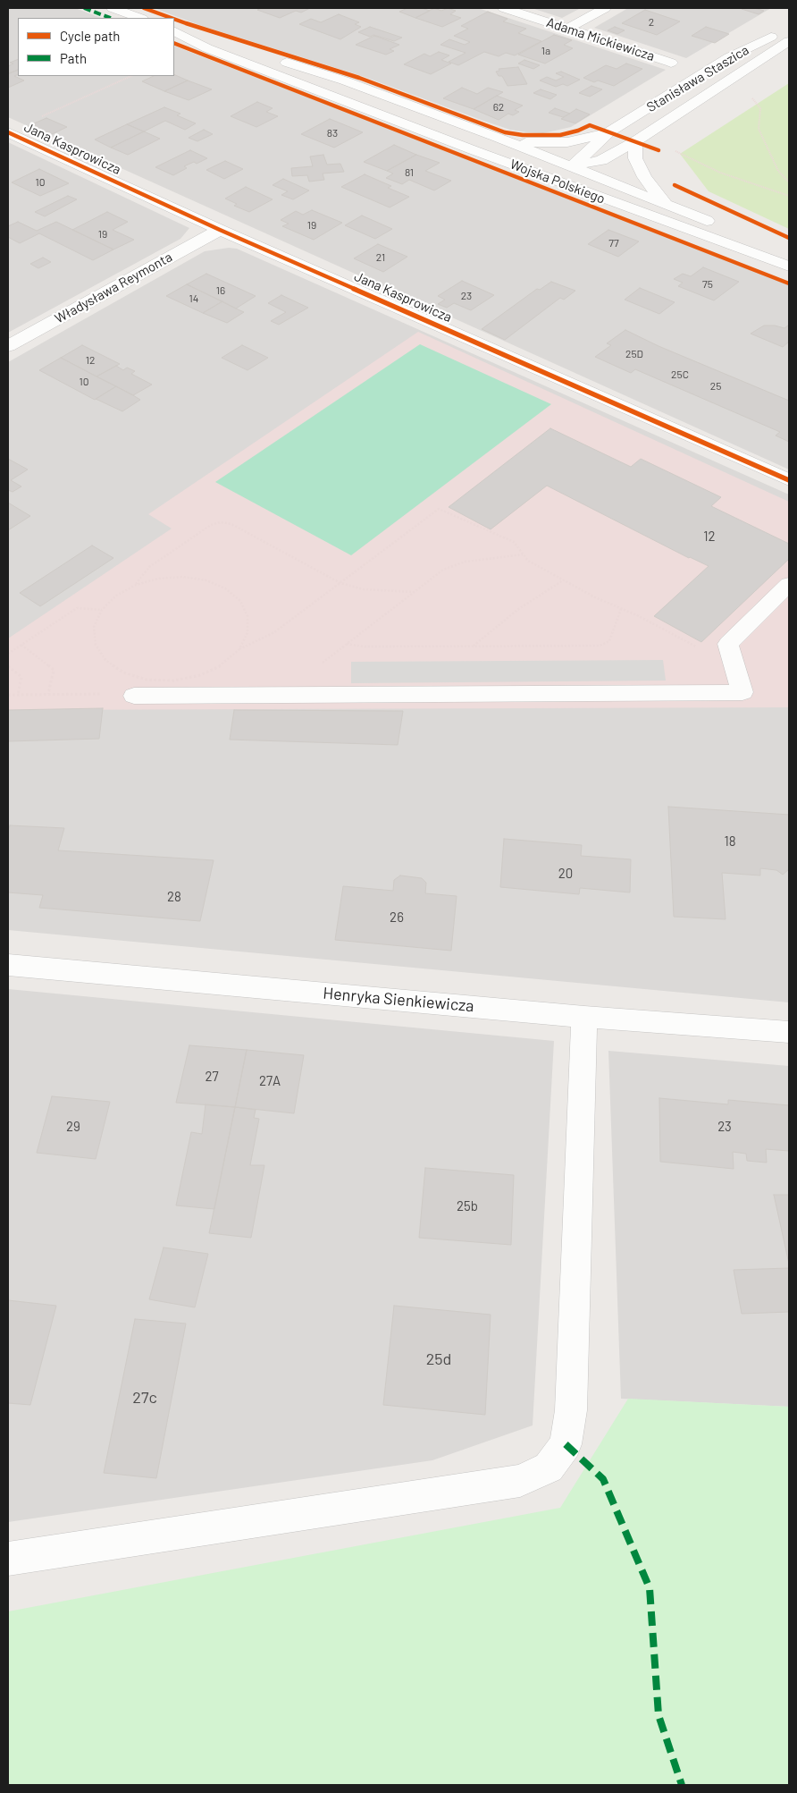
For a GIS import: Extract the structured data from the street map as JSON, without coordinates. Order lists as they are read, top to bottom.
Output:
{
  "streets": {
    "street": [
      "Adama Mickiewicza",
      "Stanisława Staszica",
      "Jana Kasprowicza",
      "Wojska Polskiego",
      "Władysława Reymonta",
      "Henryka Sienkiewicza"
    ]
  },
  "crossings": [
    ["Stanisława Staszica", "Wojska Polskiego"],
    ["Jana Kasprowicza", "Władysława Reymonta"]
  ],
  "house_numbers": [
    "2",
    "1a",
    "62",
    "83",
    "81",
    "10",
    "19",
    "19",
    "77",
    "21",
    "75",
    "16",
    "23",
    "14",
    "25D",
    "12",
    "25C",
    "10",
    "25",
    "12",
    "18",
    "20",
    "28",
    "26",
    "27",
    "27A",
    "29",
    "23",
    "25b",
    "25d",
    "27c"
  ],
  "legend": ["Cycle path", "Path"]
}
